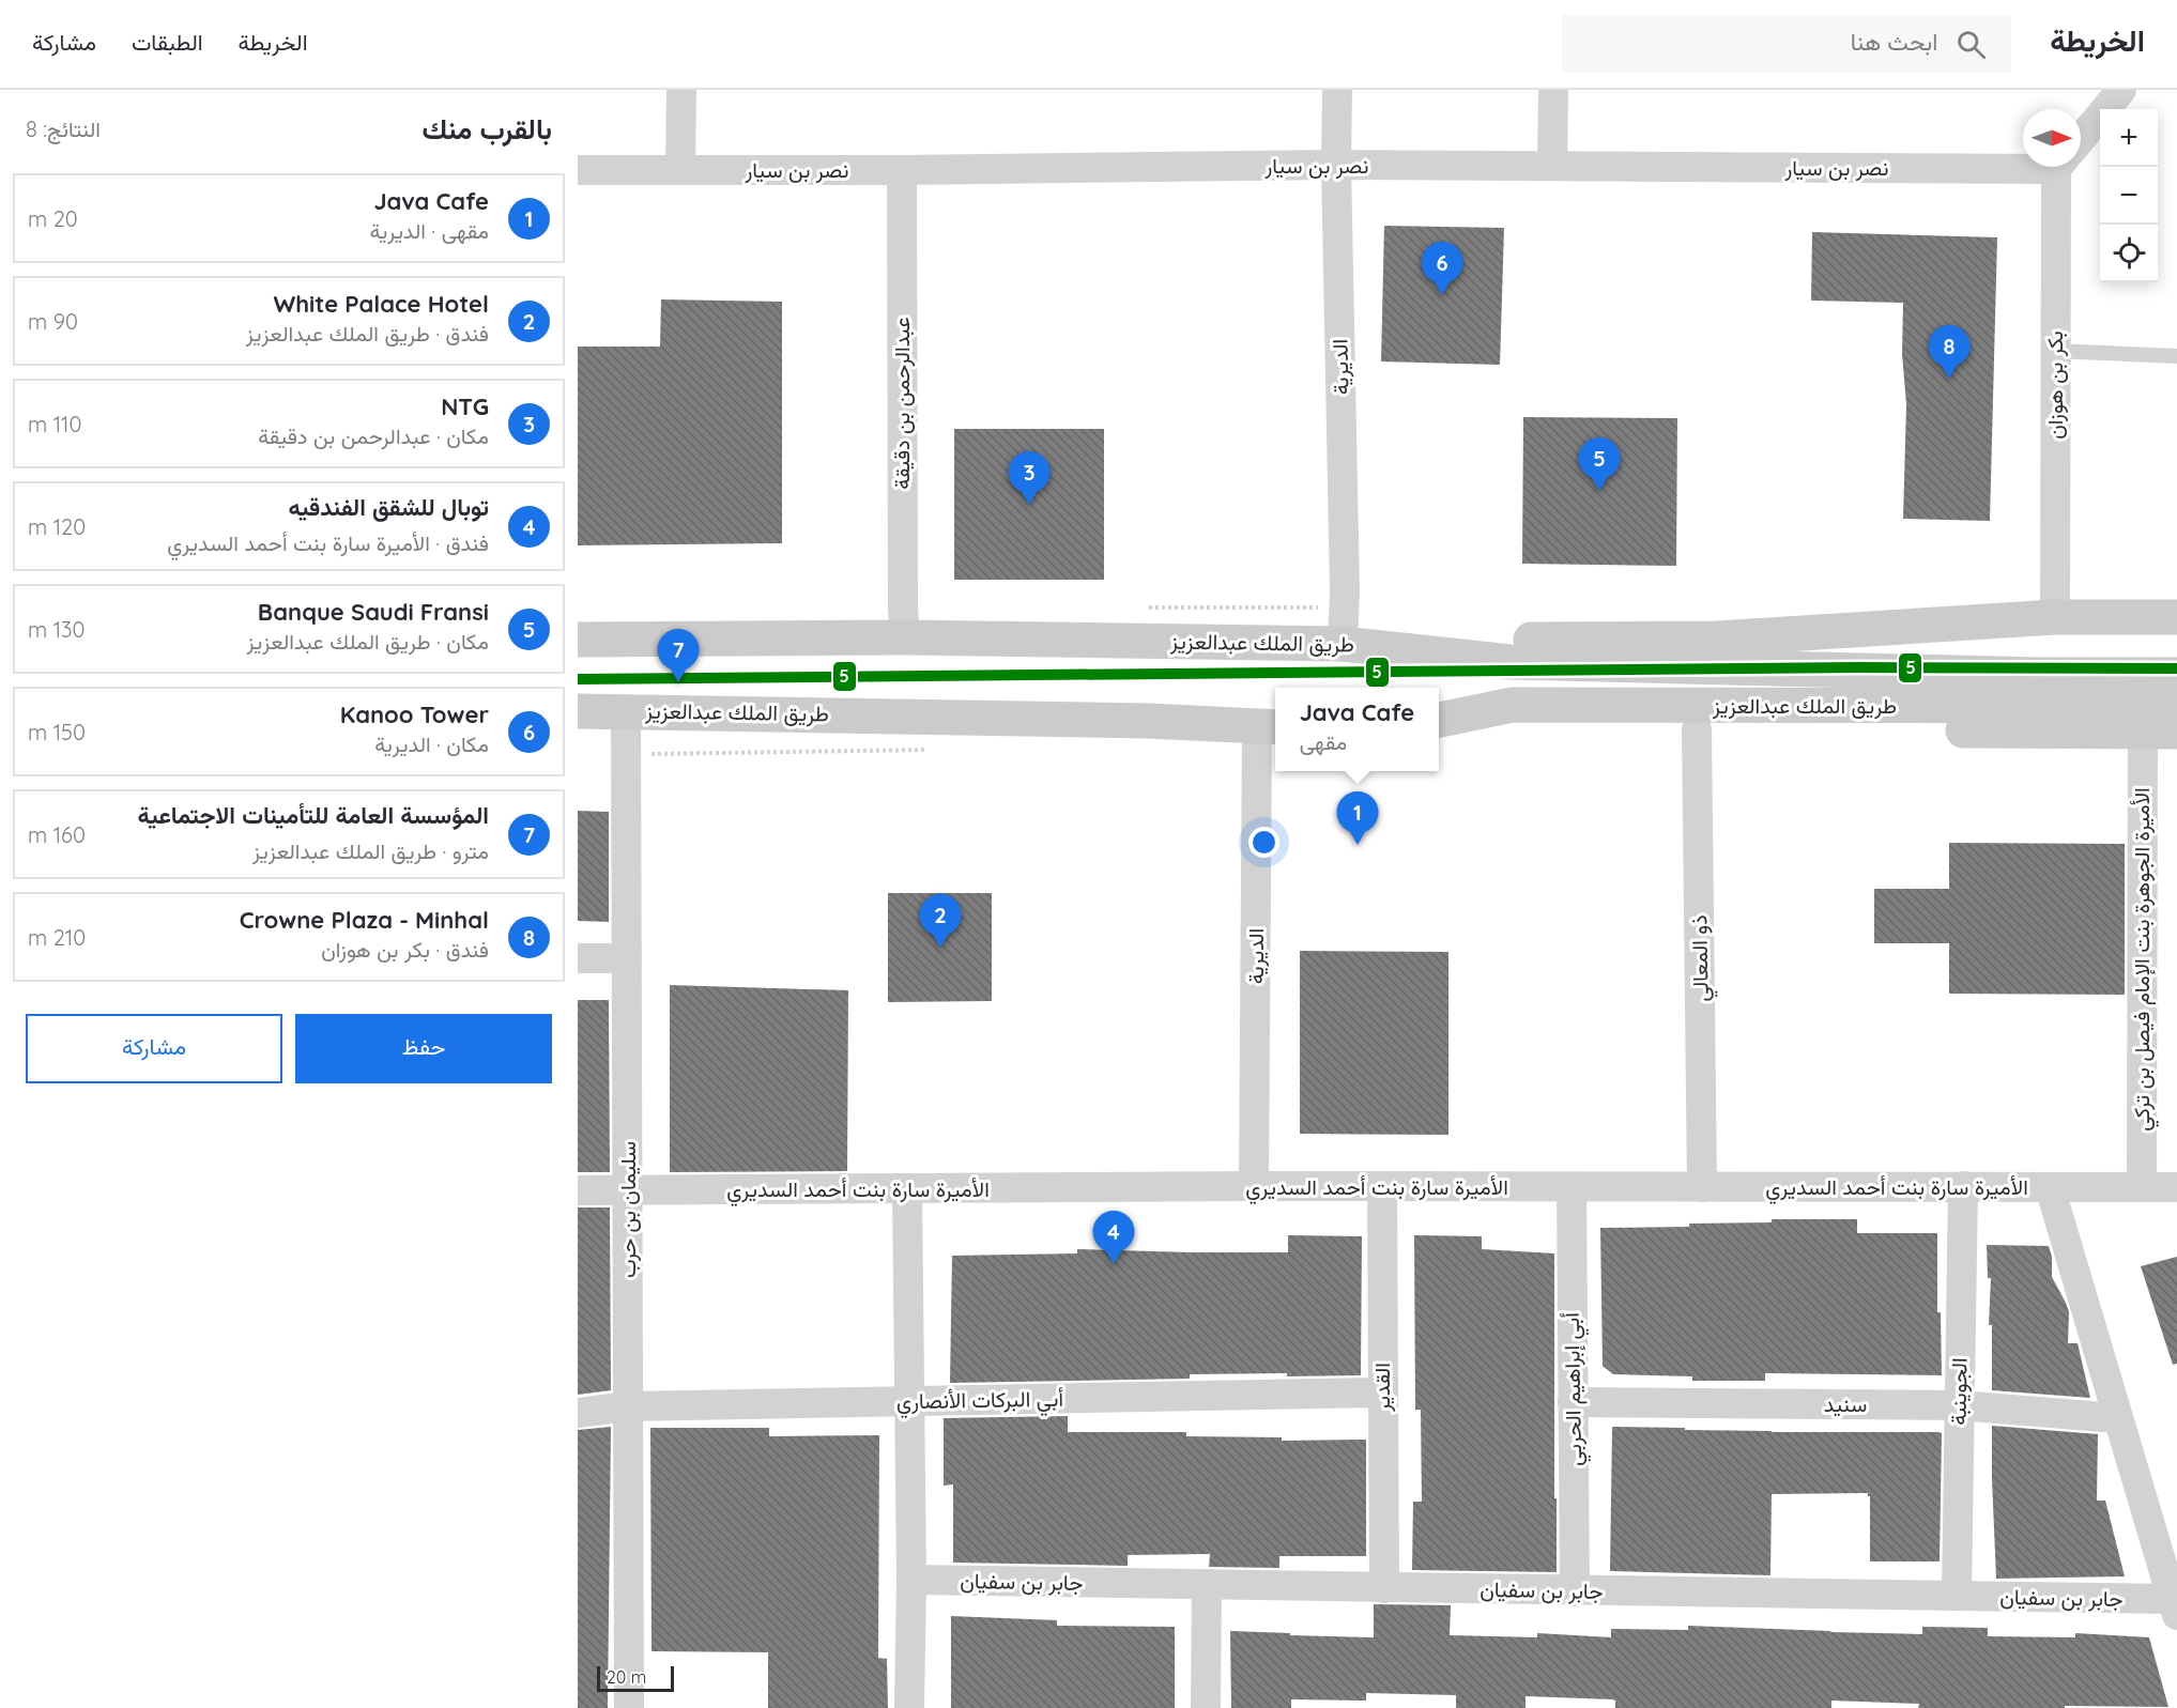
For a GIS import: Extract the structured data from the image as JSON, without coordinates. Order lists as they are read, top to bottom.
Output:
{
  "streets": {
    "main road": ["طريق الملك عبدالعزيز"],
    "street": [
      "نصر بن سيار",
      "الديرية",
      "بكر بن هوزان",
      "عبدالرحمن بن دقيقة",
      "ذو المعالي",
      "الأميرة الجوهرة بنت الإمام فيصل بن تركي",
      "الأميرة سارة بنت أحمد السديري",
      "سليمان بن حرب",
      "القدير",
      "أبي إبراهيم الحربي",
      "الجوينبة",
      "أبي البركات الأنصاري",
      "سنيد",
      "جابر بن سفيان"
    ]
  },
  "crossings": [
    ["نصر بن سيار", "الديرية"],
    ["نصر بن سيار", "عبدالرحمن بن دقيقة"],
    ["الديرية", "طريق الملك عبدالعزيز"],
    ["الديرية", "الأميرة سارة بنت أحمد السديري"],
    ["عبدالرحمن بن دقيقة", "طريق الملك عبدالعزيز"],
    ["طريق الملك عبدالعزيز", "سليمان بن حرب"],
    ["ذو المعالي", "الأميرة سارة بنت أحمد السديري"],
    ["الأميرة الجوهرة بنت الإمام فيصل بن تركي", "الأميرة سارة بنت أحمد السديري"],
    ["الأميرة سارة بنت أحمد السديري", "سليمان بن حرب"],
    ["الأميرة سارة بنت أحمد السديري", "القدير"],
    ["الأميرة سارة بنت أحمد السديري", "أبي إبراهيم الحربي"],
    ["الأميرة سارة بنت أحمد السديري", "الجوينبة"],
    ["سليمان بن حرب", "أبي البركات الأنصاري"],
    ["القدير", "أبي البركات الأنصاري"],
    ["القدير", "جابر بن سفيان"],
    ["أبي إبراهيم الحربي", "سنيد"],
    ["أبي إبراهيم الحربي", "جابر بن سفيان"],
    ["الجوينبة", "سنيد"],
    ["الجوينبة", "جابر بن سفيان"]
  ],
  "lines": ["transit line 5"],
  "scale_bar": "20 m",
  "north": "right",
  "page": {
    "header": "الخريطة",
    "search": "ابحث هنا",
    "nav": ["الخريطة", "الطبقات", "مشاركة"],
    "heading": ["بالقرب منك", "النتائج: 8"],
    "map_buttons": ["+", "−"],
    "list": [
      {
        "mark": "1",
        "name": "Java Cafe",
        "note": "مقهى · الديرية",
        "value": "20 m"
      },
      {
        "mark": "2",
        "name": "White Palace Hotel",
        "note": "فندق · طريق الملك عبدالعزيز",
        "value": "90 m"
      },
      {
        "mark": "3",
        "name": "NTG",
        "note": "مكان · عبدالرحمن بن دقيقة",
        "value": "110 m"
      },
      {
        "mark": "4",
        "name": "توبال للشقق الفندقيه",
        "note": "فندق · الأميرة سارة بنت أحمد السديري",
        "value": "120 m"
      },
      {
        "mark": "5",
        "name": "Banque Saudi Fransi",
        "note": "مكان · طريق الملك عبدالعزيز",
        "value": "130 m"
      },
      {
        "mark": "6",
        "name": "Kanoo Tower",
        "note": "مكان · الديرية",
        "value": "150 m"
      },
      {
        "mark": "7",
        "name": "المؤسسة العامة للتأمينات الاجتماعية",
        "note": "مترو · طريق الملك عبدالعزيز",
        "value": "160 m"
      },
      {
        "mark": "8",
        "name": "Crowne Plaza - Minhal",
        "note": "فندق · بكر بن هوزان",
        "value": "210 m"
      }
    ],
    "pins": [
      "6",
      "8",
      "5",
      "3",
      "7",
      "1",
      "2",
      "4"
    ],
    "popup": ["Java Cafe", "مقهى"],
    "buttons": ["حفظ", "مشاركة"],
    "scale": "20 m"
  }
}
